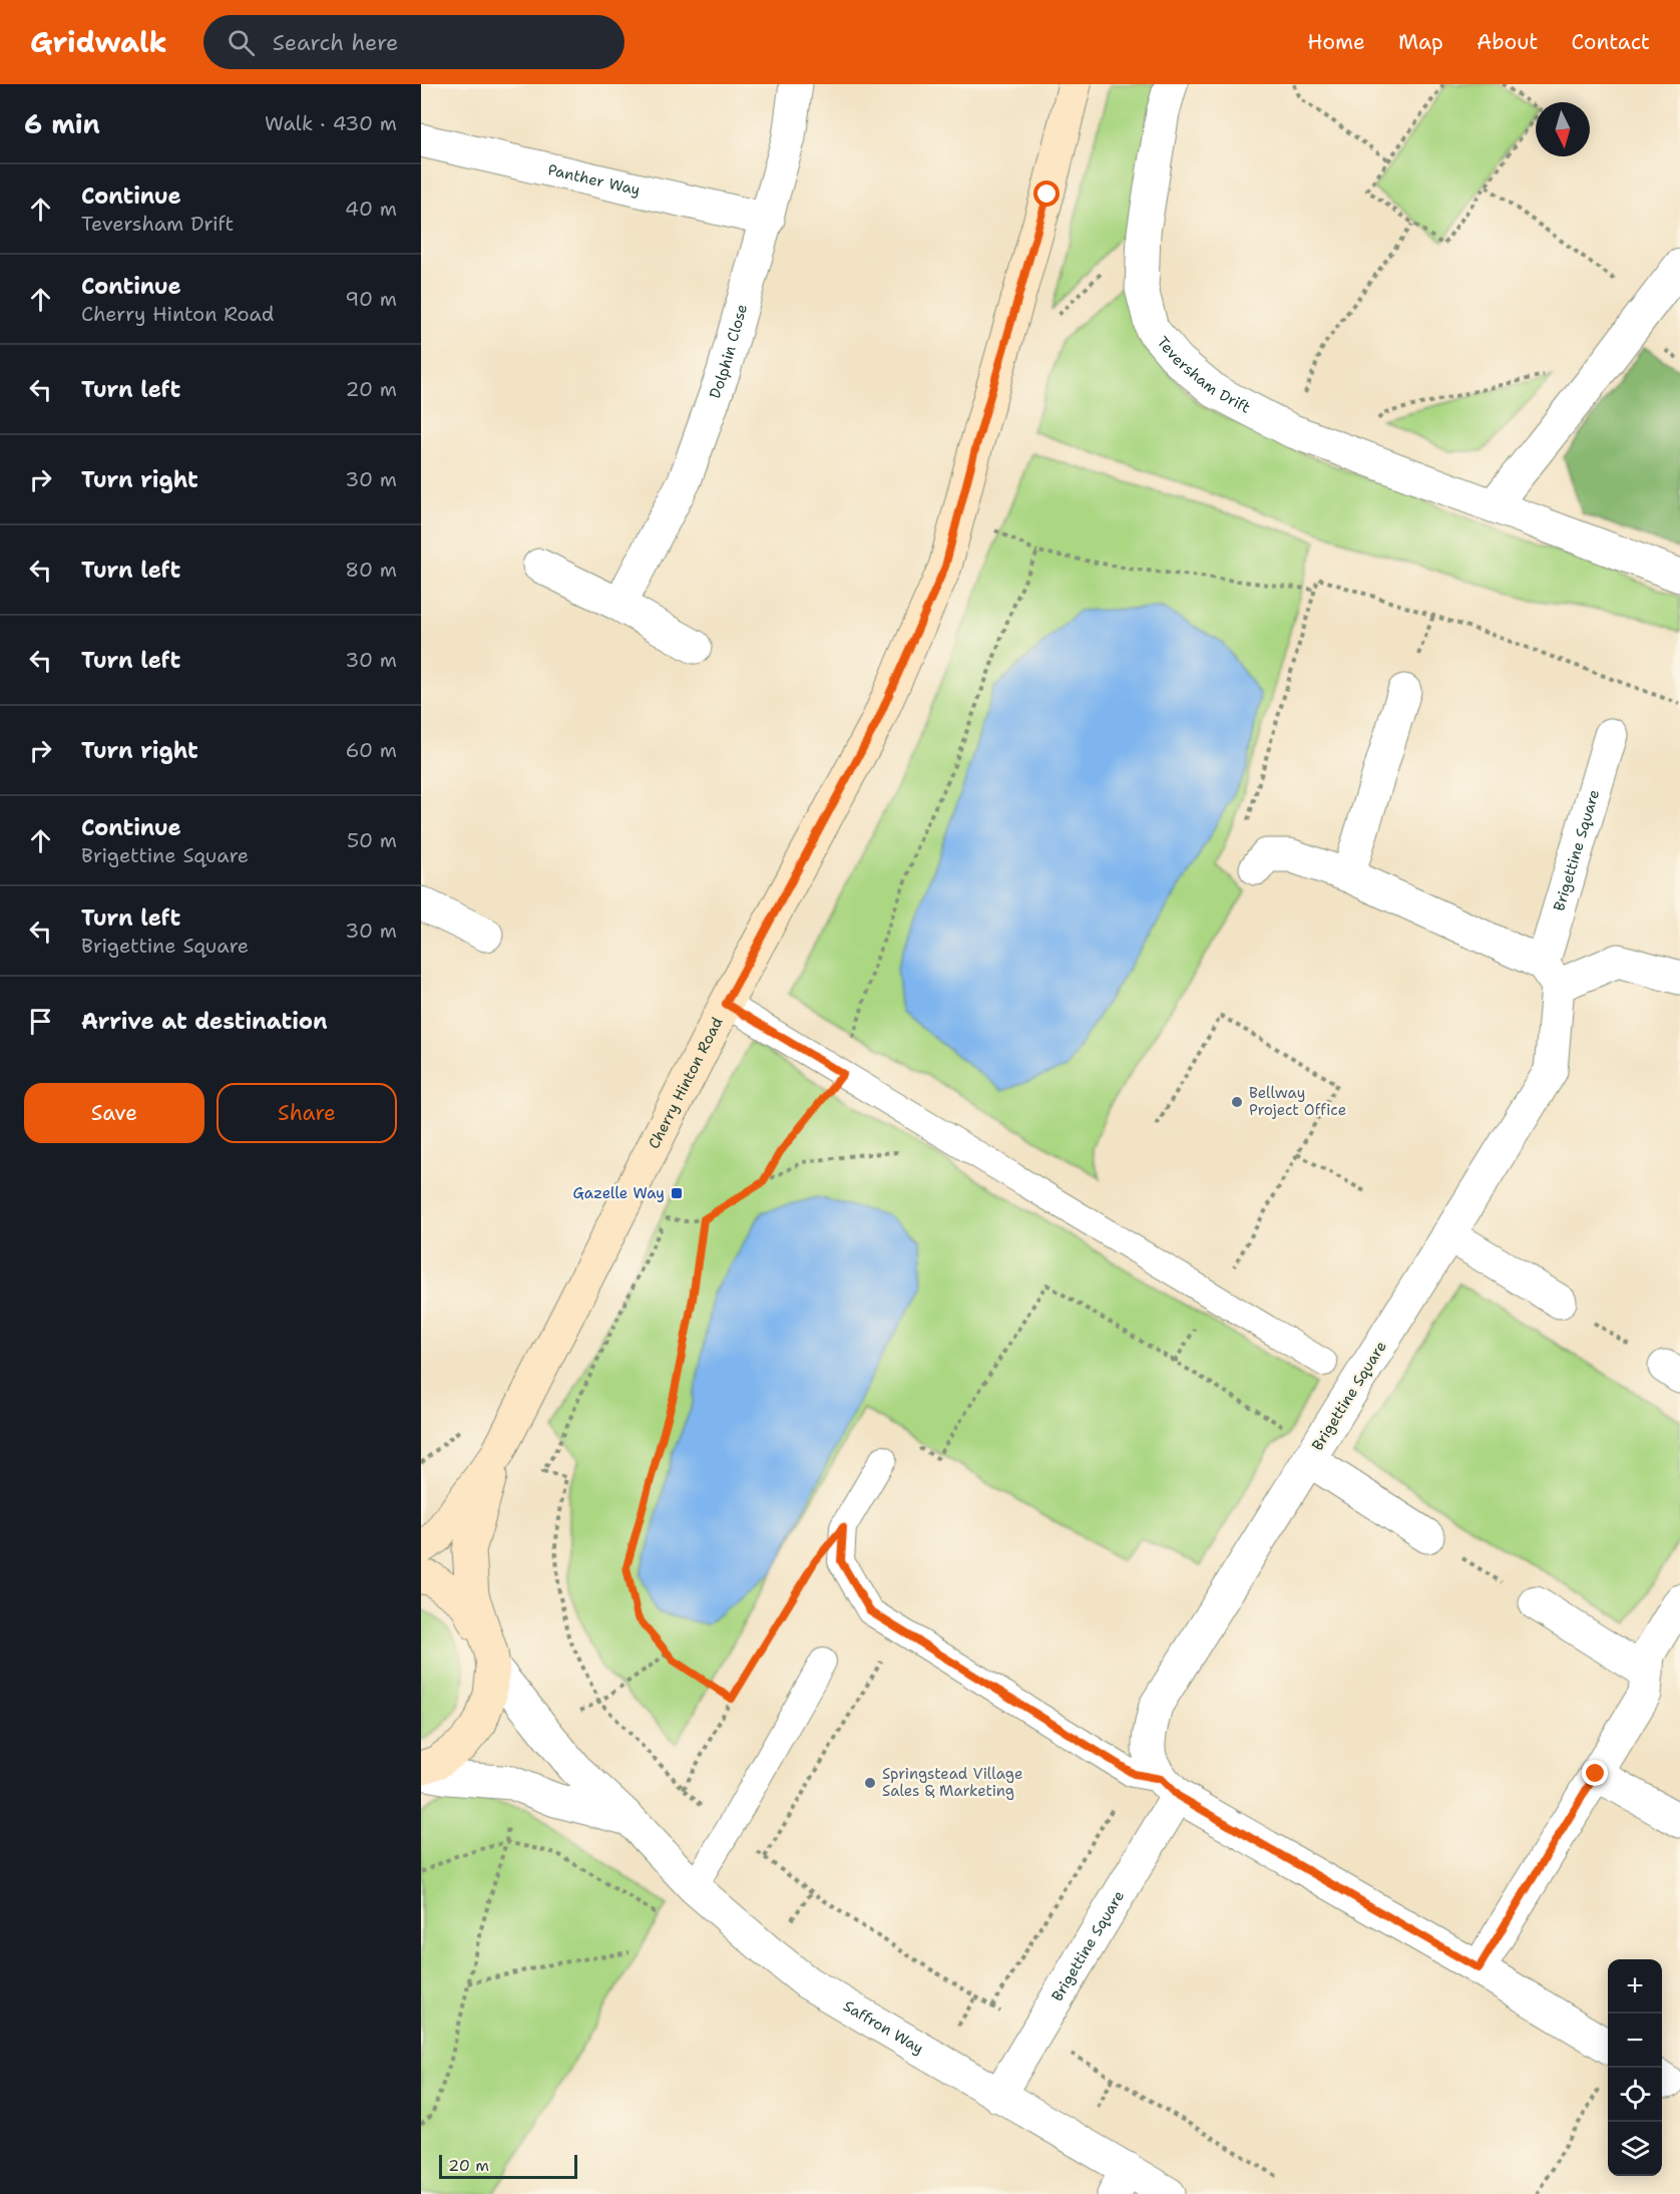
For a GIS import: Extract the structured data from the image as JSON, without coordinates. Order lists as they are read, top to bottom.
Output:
{
  "streets": {
    "street": [
      "Panther Way",
      "Dolphin Close",
      "Teversham Drift",
      "Brigettine Square",
      "Cherry Hinton Road",
      "Saffron Way"
    ]
  },
  "crossings": [
    ["Panther Way", "Dolphin Close"],
    ["Brigettine Square", "Saffron Way"]
  ],
  "places": {
    "other": ["Bellway Project Office", "Springstead Village Sales & Marketing"],
    "transit": ["Gazelle Way"]
  },
  "scale_bar": "20 m",
  "north": "bottom",
  "page": {
    "header": "Gridwalk",
    "search": "Search here",
    "nav": [
      "Home",
      "Map",
      "About",
      "Contact"
    ],
    "heading": ["6 min", "Walk · 430 m"],
    "list": [
      ["Continue", "Teversham Drift", "40 m"],
      ["Continue", "Cherry Hinton Road", "90 m"],
      ["Turn left", "20 m"],
      ["Turn right", "30 m"],
      ["Turn left", "80 m"],
      ["Turn left", "30 m"],
      ["Turn right", "60 m"],
      ["Continue", "Brigettine Square", "50 m"],
      ["Turn left", "Brigettine Square", "30 m"],
      "Arrive at destination"
    ],
    "buttons": ["Save", "Share"],
    "map_buttons": ["+", "−"],
    "scale": "20 m"
  }
}
